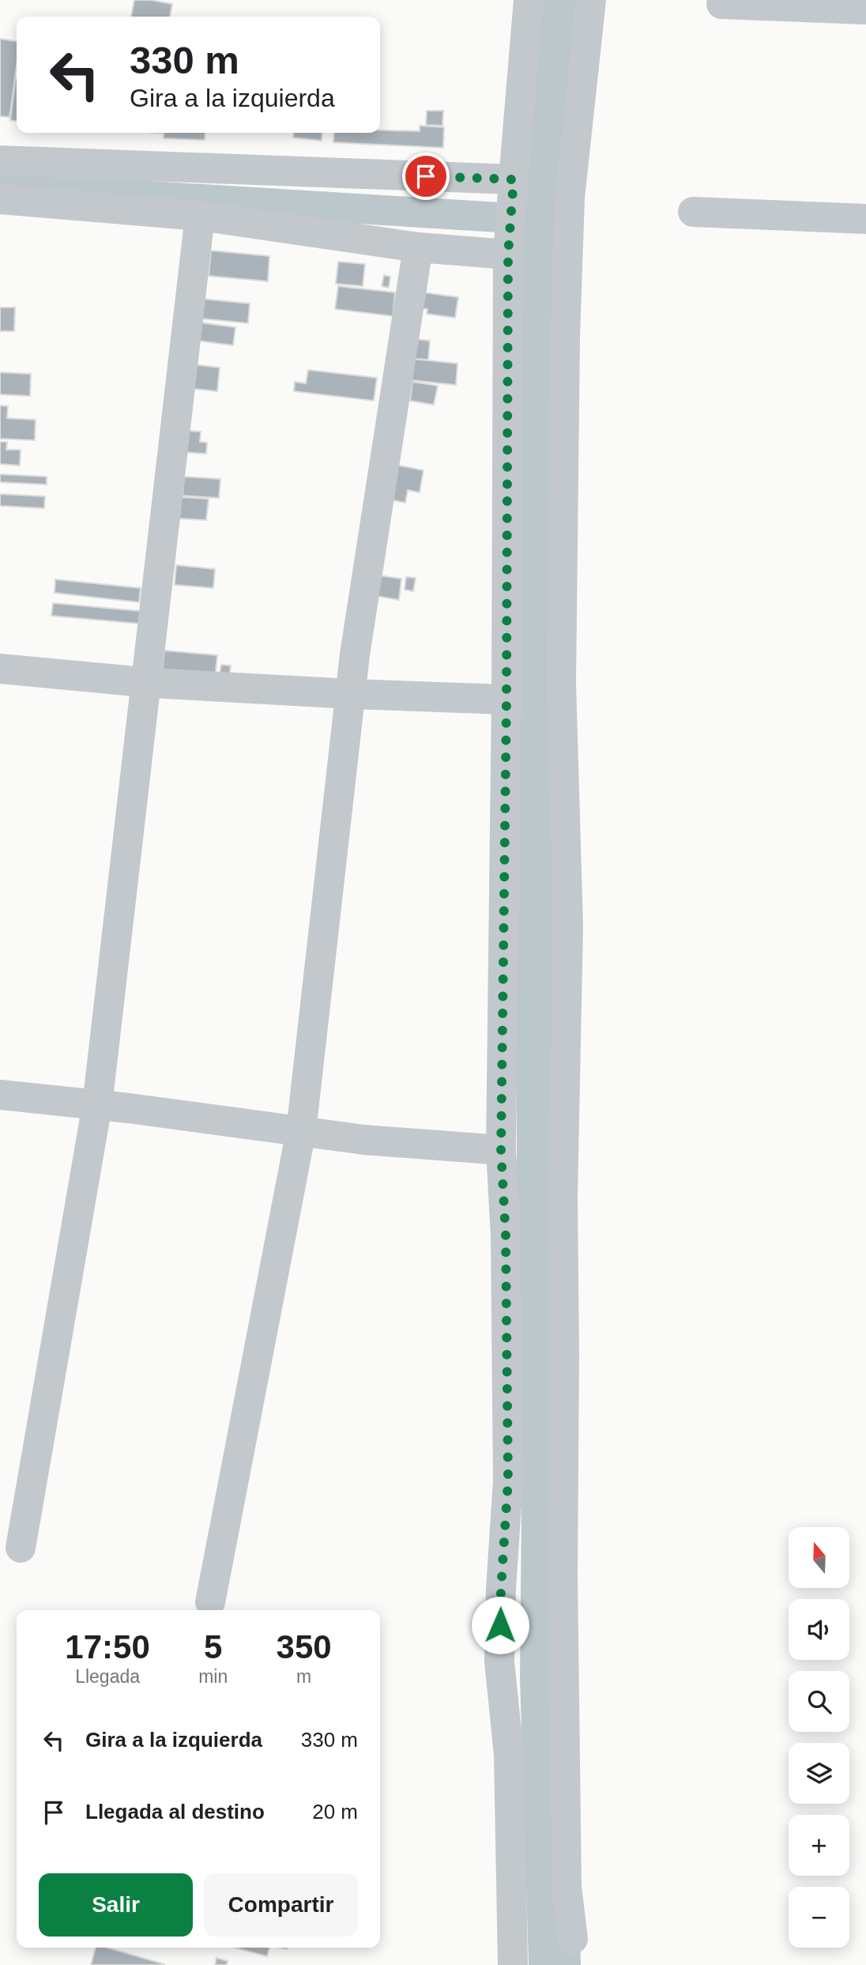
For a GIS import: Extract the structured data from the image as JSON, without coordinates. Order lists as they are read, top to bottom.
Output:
{
  "north": "top",
  "page": {
    "turn": ["330 m", "Gira a la izquierda"],
    "map_buttons": ["+", "−"],
    "eta": [
      "17:50",
      "Llegada",
      "5",
      "min",
      "350",
      "m"
    ],
    "list": [
      {
        "name": "Gira a la izquierda",
        "value": "330 m"
      },
      {
        "name": "Llegada al destino",
        "value": "20 m"
      }
    ],
    "buttons": ["Salir", "Compartir"]
  }
}
